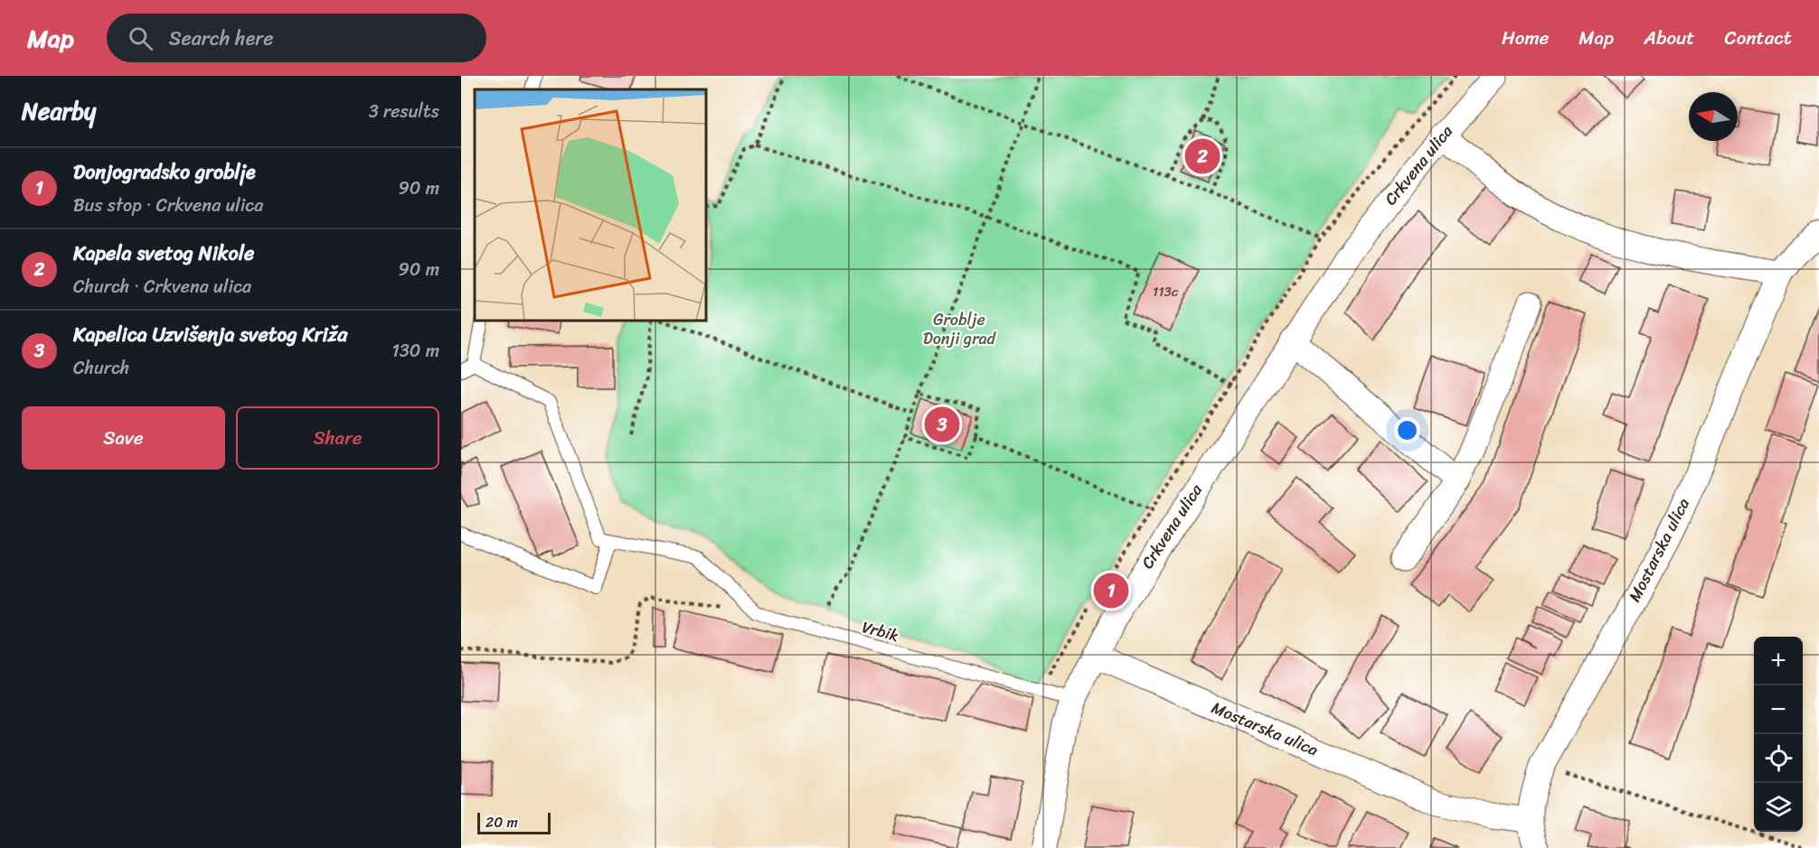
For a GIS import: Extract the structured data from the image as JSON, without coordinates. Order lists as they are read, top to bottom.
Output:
{
  "streets": {
    "street": ["Crkvena ulica", "Mostarska ulica"],
    "lane": ["Vrbik"]
  },
  "crossings": [
    ["Crkvena ulica", "Mostarska ulica"],
    ["Crkvena ulica", "Vrbik"]
  ],
  "parks": ["Groblje Donji grad"],
  "house_numbers": ["113c"],
  "scale_bar": "20 m",
  "north": "left",
  "page": {
    "header": "Map",
    "search": "Search here",
    "nav": [
      "Home",
      "Map",
      "About",
      "Contact"
    ],
    "heading": ["Nearby", "3 results"],
    "pins": ["2", "3", "1"],
    "list": [
      {
        "mark": "1",
        "name": "Donjogradsko groblje",
        "note": "Bus stop · Crkvena ulica",
        "value": "90 m"
      },
      {
        "mark": "2",
        "name": "Kapela svetog Nikole",
        "note": "Church · Crkvena ulica",
        "value": "90 m"
      },
      {
        "mark": "3",
        "name": "Kapelica Uzvišenja svetog Križa",
        "note": "Church",
        "value": "130 m"
      }
    ],
    "buttons": ["Save", "Share"],
    "map_buttons": ["+", "−"],
    "scale": "20 m"
  }
}
